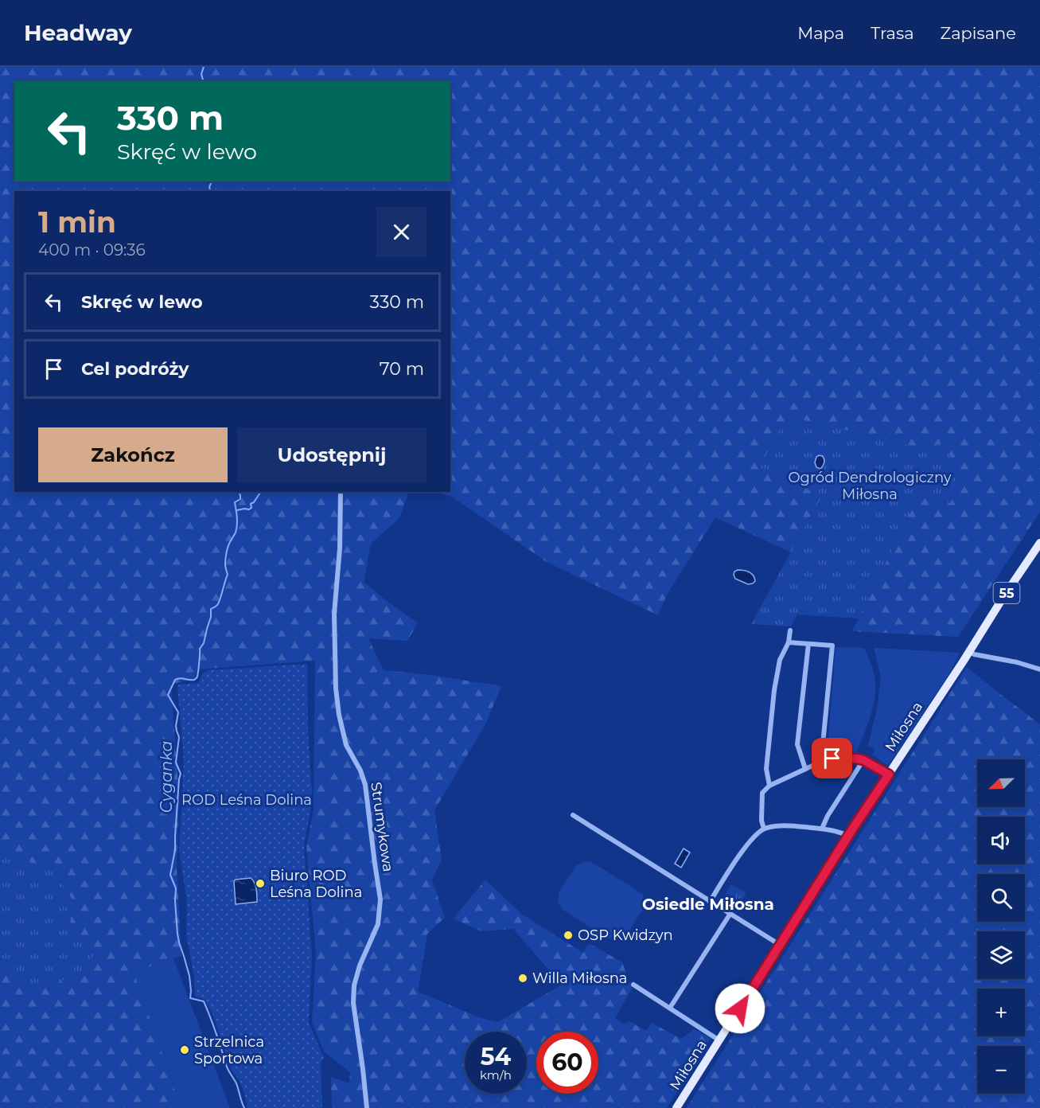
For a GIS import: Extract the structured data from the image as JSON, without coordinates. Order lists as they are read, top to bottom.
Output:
{
  "streets": {
    "main road": ["55", "Miłosna"],
    "street": ["Strumykowa"]
  },
  "crossings": [
    ["55", "Miłosna"]
  ],
  "districts": ["Osiedle Miłosna"],
  "water": ["Cyganka"],
  "parks": ["Ogród Dendrologiczny Miłosna", "ROD Leśna Dolina"],
  "places": [
    "Biuro ROD Leśna Dolina",
    "OSP Kwidzyn",
    "Willa Miłosna",
    "Strzelnica Sportowa"
  ],
  "north": "bottom left",
  "page": {
    "header": "Headway",
    "nav": ["Mapa", "Trasa", "Zapisane"],
    "turn": ["330 m", "Skręć w lewo"],
    "heading": ["1 min", "400 m · 09:36"],
    "list": [
      {
        "name": "Skręć w lewo",
        "value": "330 m"
      },
      {
        "name": "Cel podróży",
        "value": "70 m"
      }
    ],
    "buttons": ["Zakończ", "Udostępnij"],
    "map_buttons": ["+", "−"],
    "speed": "54 km/h",
    "limit": "60"
  }
}
